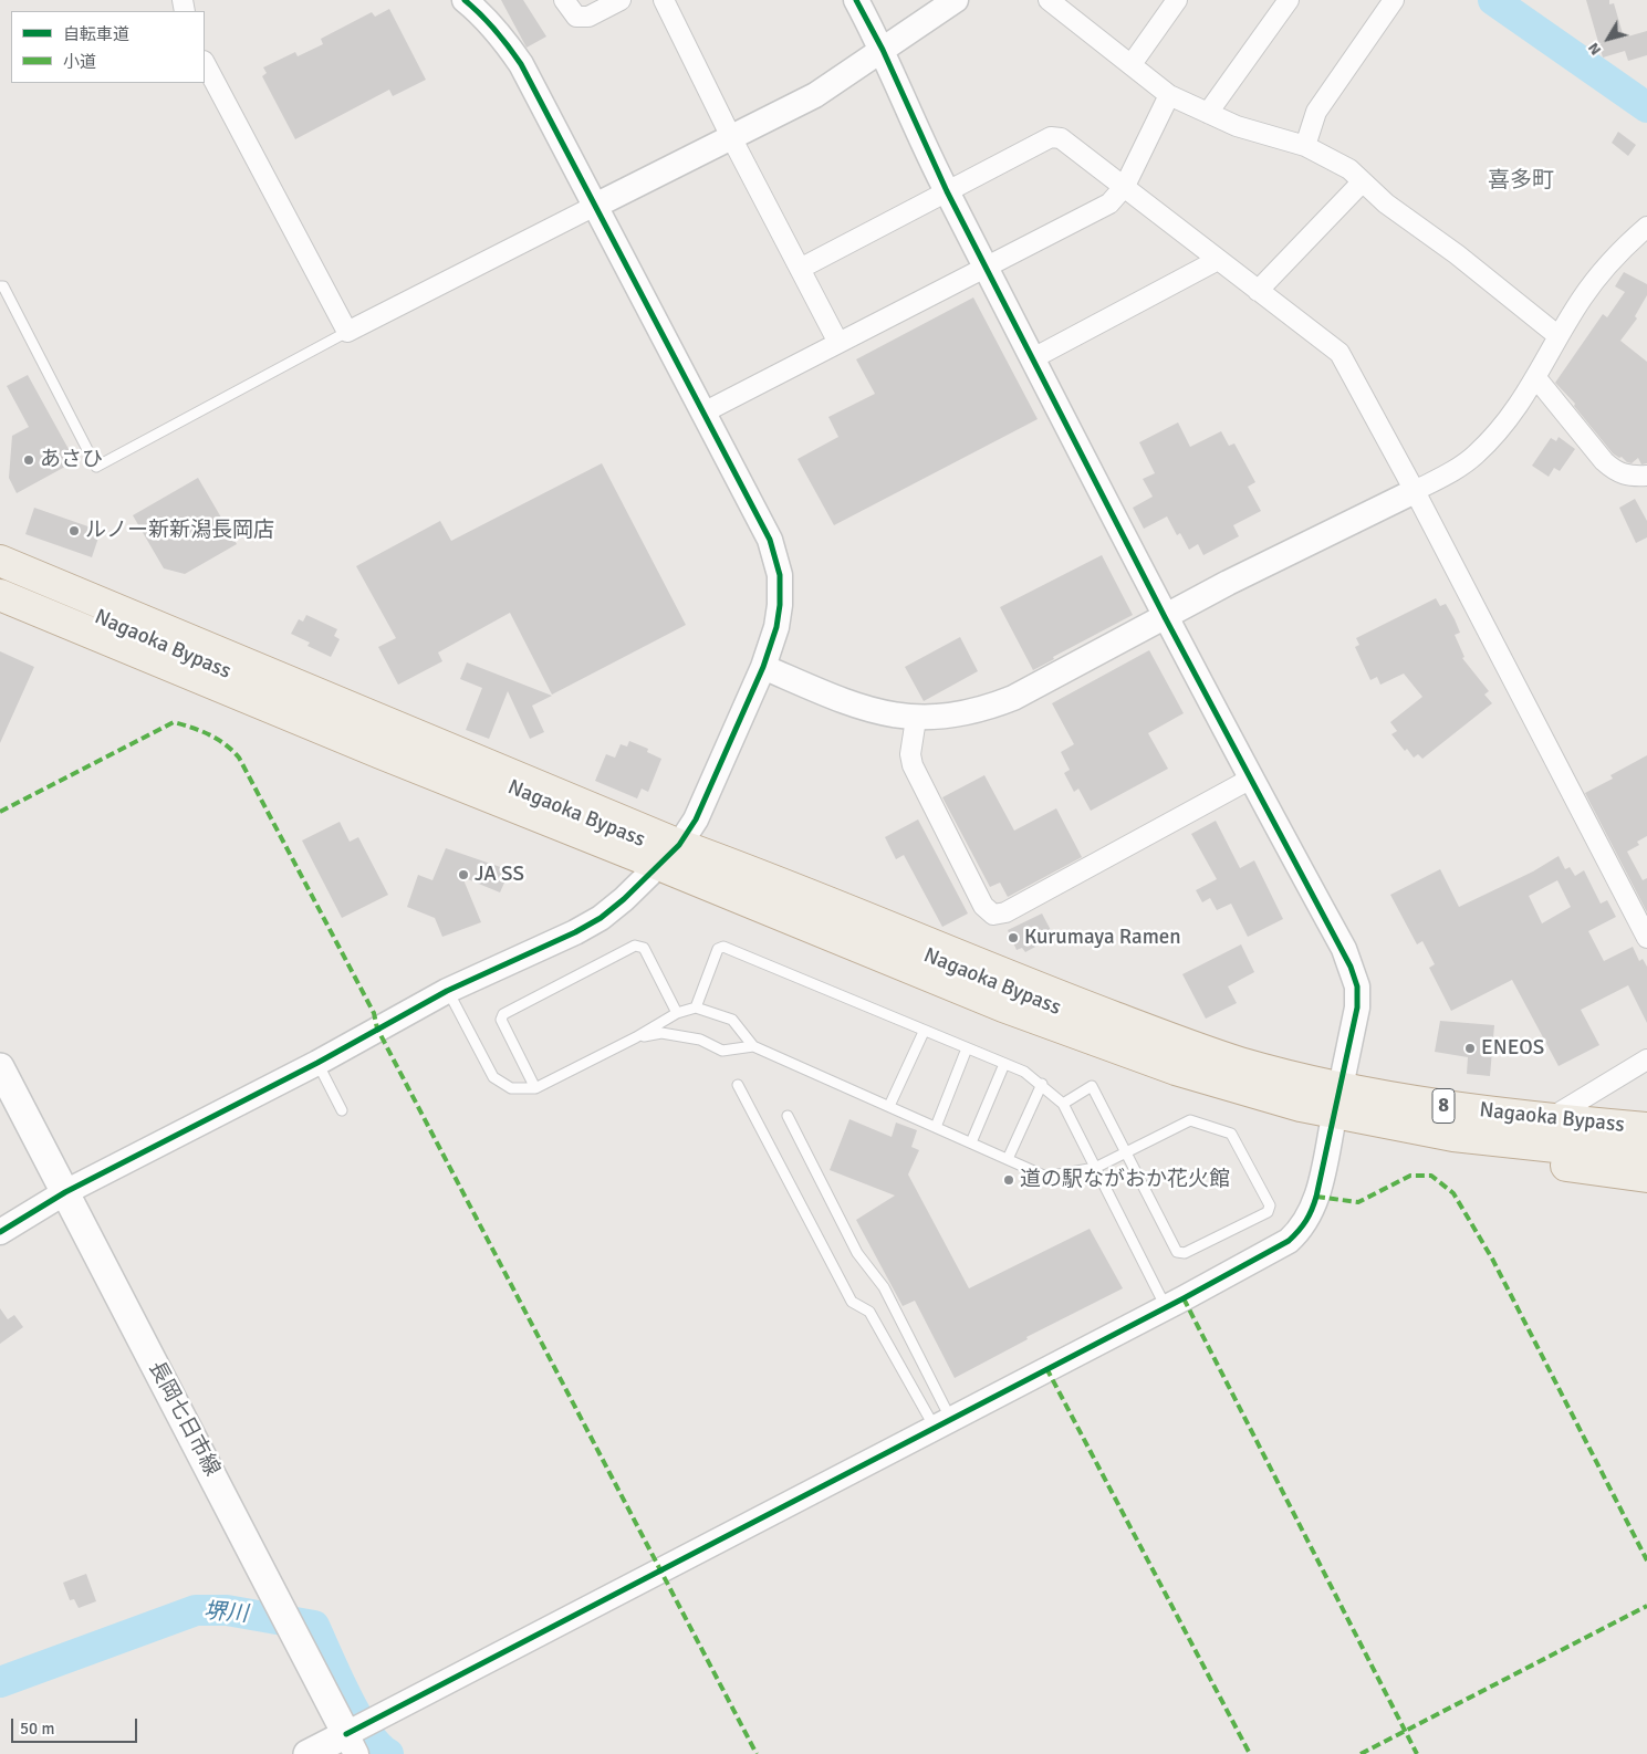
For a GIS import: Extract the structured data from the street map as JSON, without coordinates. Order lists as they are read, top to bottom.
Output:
{
  "streets": {
    "highway": ["Nagaoka Bypass", "8"],
    "main road": ["長岡七日市線"]
  },
  "districts": ["喜多町"],
  "water": ["堺川"],
  "places": [
    "あさひ",
    "ルノー新新潟長岡店",
    "JA SS",
    "Kurumaya Ramen",
    "ENEOS",
    "道の駅ながおか花火館"
  ],
  "legend": ["自転車道", "小道"],
  "scale_bar": "50 m",
  "north": "bottom left"
}
